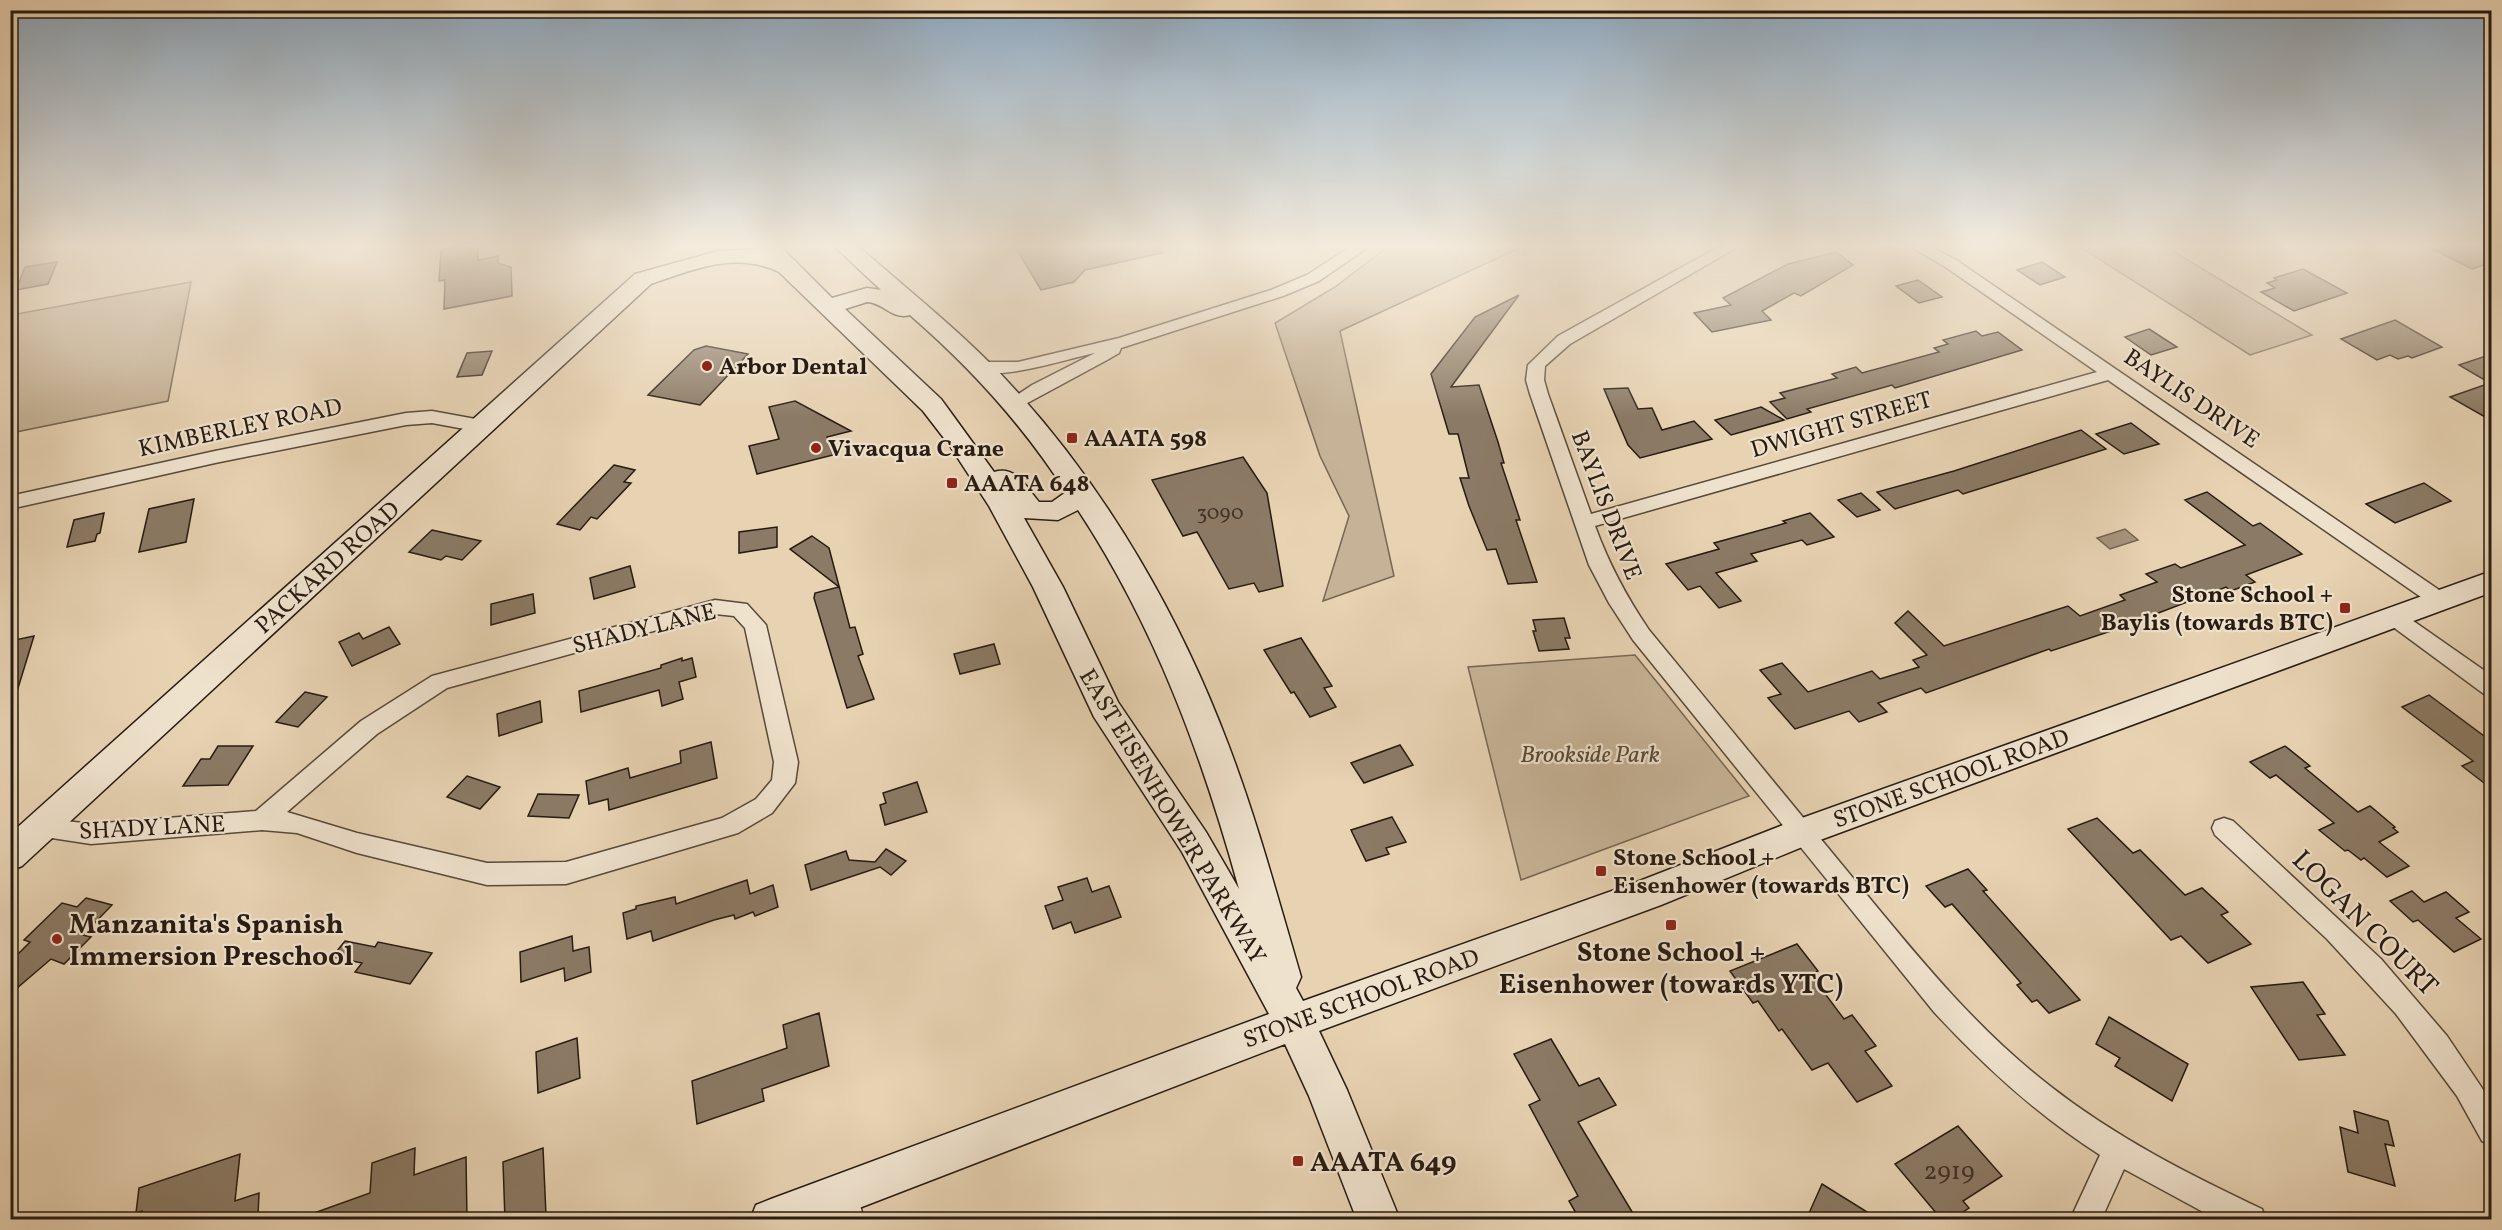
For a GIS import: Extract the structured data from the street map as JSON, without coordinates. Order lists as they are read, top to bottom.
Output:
{
  "streets": {
    "main road": ["PACKARD ROAD", "STONE SCHOOL ROAD", "EAST EISENHOWER PARKWAY"],
    "street": [
      "BAYLIS DRIVE",
      "DWIGHT STREET",
      "KIMBERLEY ROAD",
      "SHADY LANE",
      "LOGAN COURT"
    ]
  },
  "crossings": [
    ["BAYLIS DRIVE", "DWIGHT STREET"],
    ["BAYLIS DRIVE", "STONE SCHOOL ROAD"],
    ["KIMBERLEY ROAD", "PACKARD ROAD"],
    ["PACKARD ROAD", "SHADY LANE"],
    ["STONE SCHOOL ROAD", "EAST EISENHOWER PARKWAY"]
  ],
  "parks": ["Brookside Park"],
  "places": {
    "other": ["Arbor Dental", "Vivacqua Crane", "Manzanita's Spanish Immersion Preschool"],
    "transit": [
      "AAATA 598",
      "AAATA 648",
      "Stone School + Baylis (towards BTC)",
      "Stone School + Eisenhower (towards BTC)",
      "Stone School + Eisenhower (towards YTC)",
      "AAATA 649"
    ]
  },
  "house_numbers": ["3090", "2919"]
}
